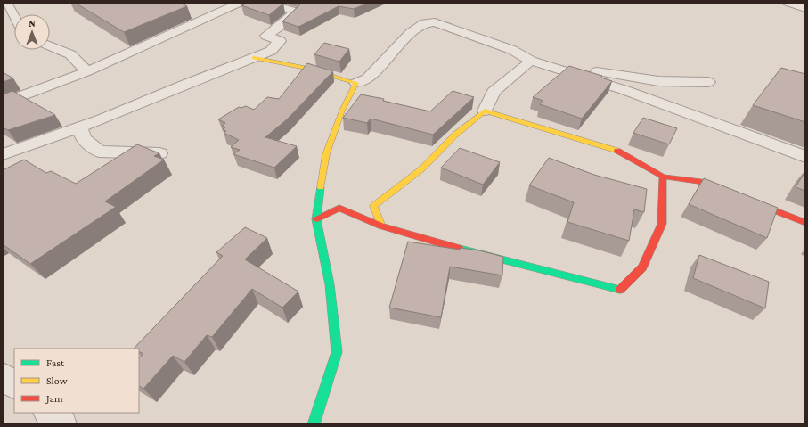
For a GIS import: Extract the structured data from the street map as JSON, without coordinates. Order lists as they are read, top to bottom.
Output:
{
  "legend": ["Fast", "Slow", "Jam"],
  "north": "top"
}
